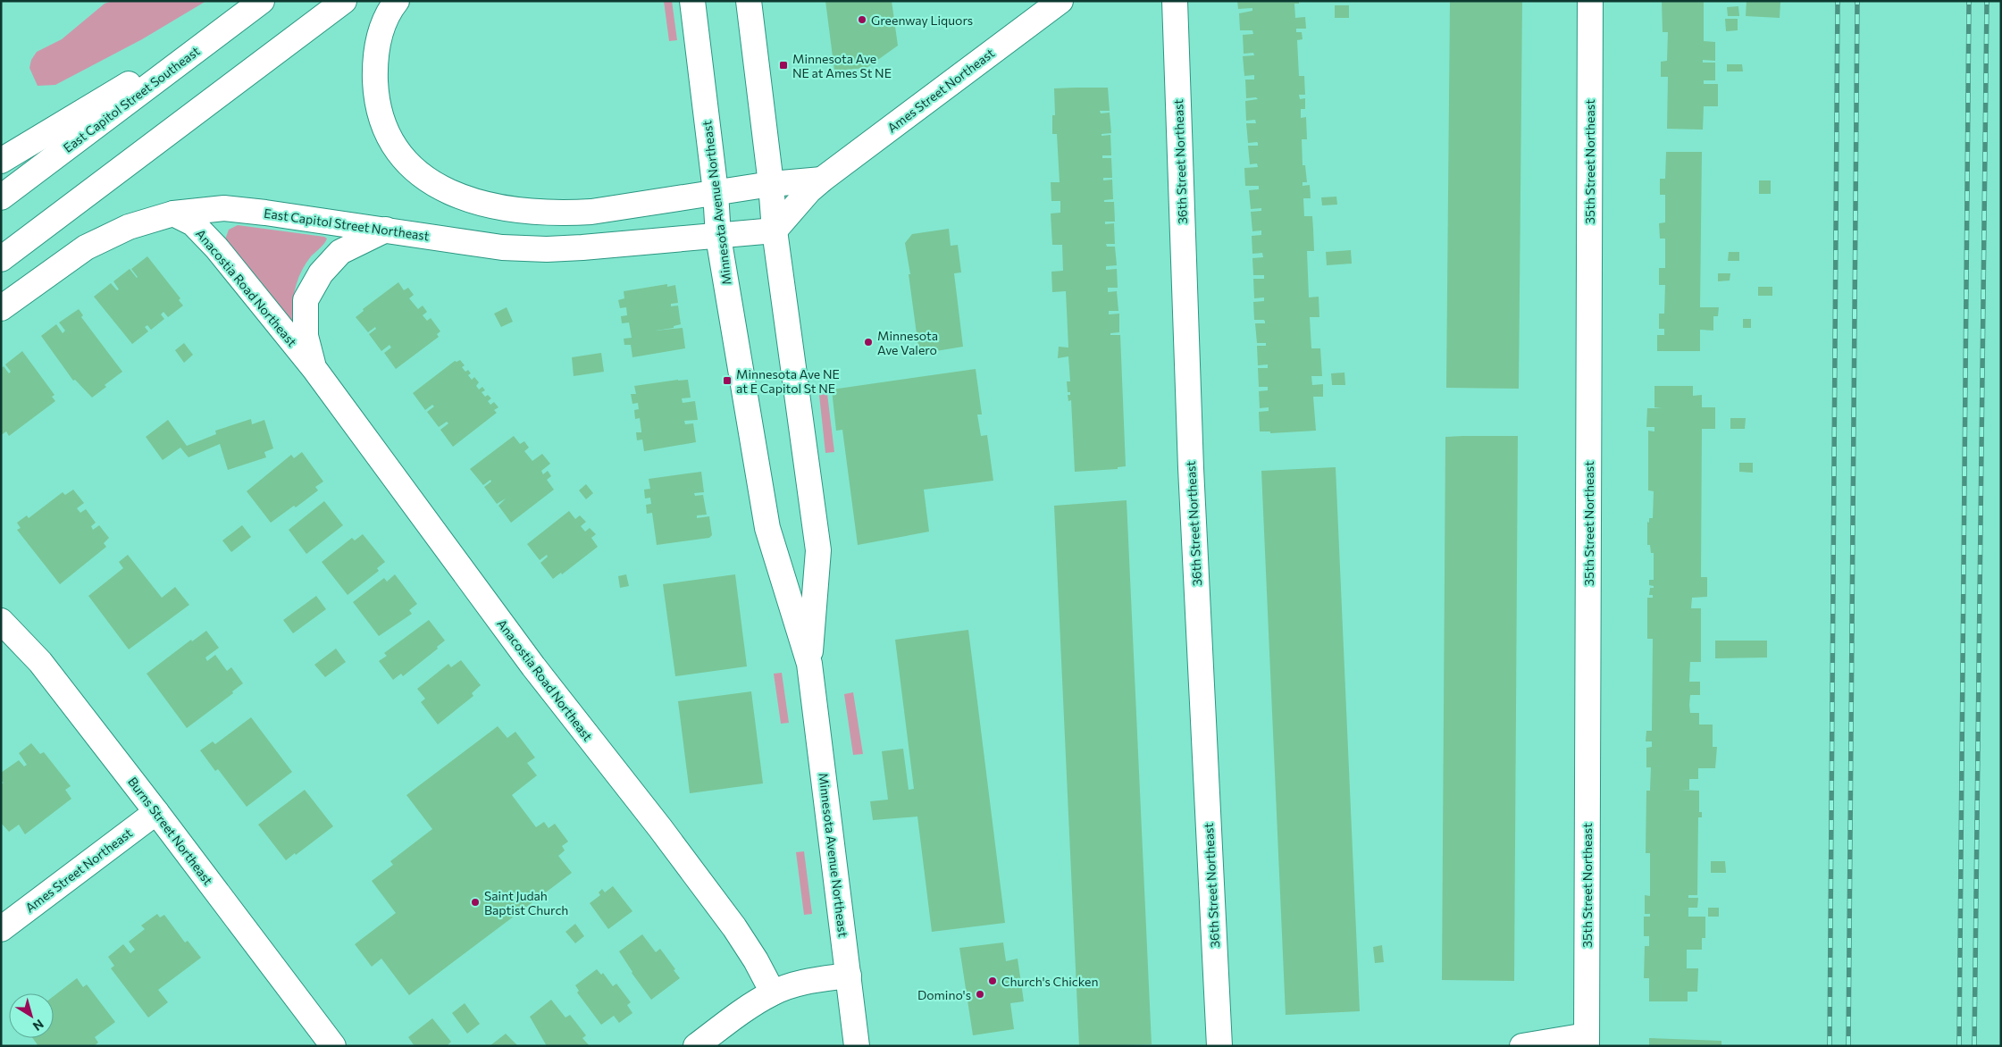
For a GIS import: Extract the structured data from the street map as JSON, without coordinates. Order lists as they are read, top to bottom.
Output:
{
  "streets": {
    "street": [
      "Ames Street Northeast",
      "East Capitol Street Southeast",
      "36th Street Northeast",
      "35th Street Northeast",
      "Minnesota Avenue Northeast",
      "East Capitol Street Northeast",
      "Anacostia Road Northeast",
      "Burns Street Northeast"
    ]
  },
  "crossings": [
    ["Ames Street Northeast", "Minnesota Avenue Northeast"],
    ["Ames Street Northeast", "Burns Street Northeast"],
    ["Minnesota Avenue Northeast", "East Capitol Street Northeast"],
    ["East Capitol Street Northeast", "Anacostia Road Northeast"]
  ],
  "places": {
    "other": [
      "Greenway Liquors",
      "Minnesota Ave Valero",
      "Saint Judah Baptist Church",
      "Church's Chicken",
      "Domino's"
    ],
    "transit": ["Minnesota Ave NE at Ames St NE", "Minnesota Ave NE at E Capitol St NE"]
  },
  "north": "bottom right"
}
